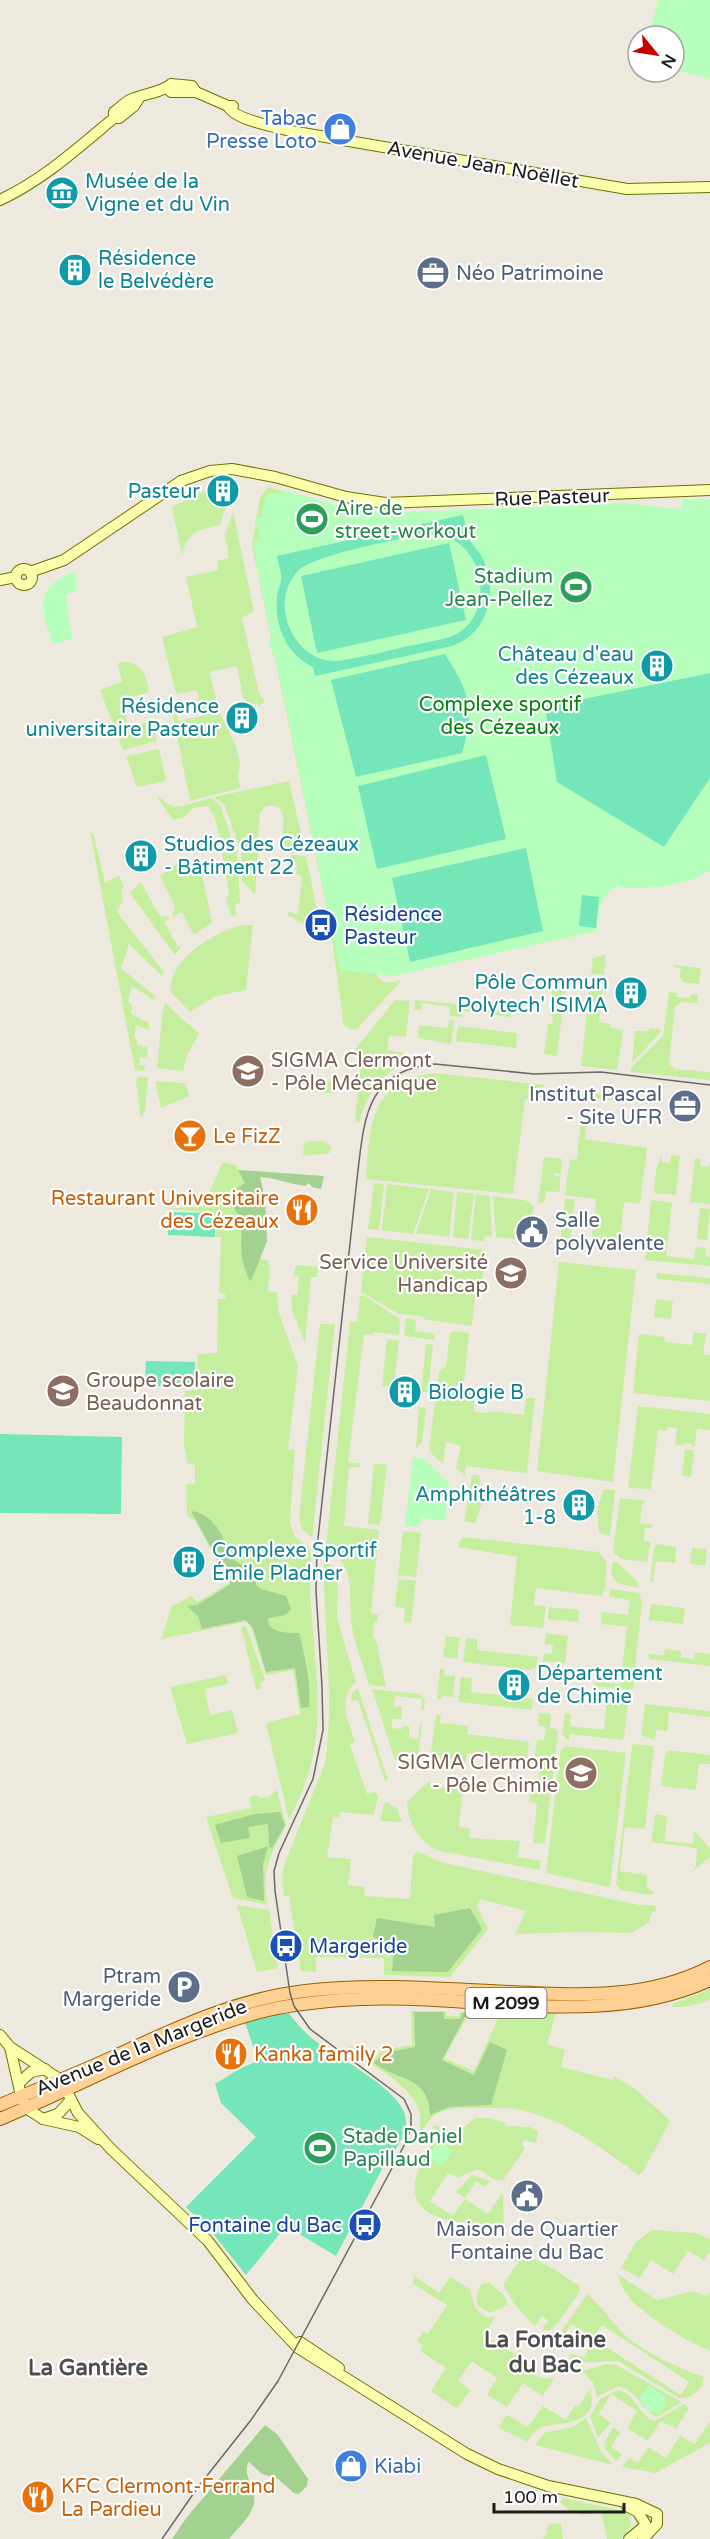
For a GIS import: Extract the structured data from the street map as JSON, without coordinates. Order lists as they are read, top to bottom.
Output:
{
  "streets": {
    "main road": [
      "Avenue Jean Noëllet",
      "Rue Pasteur",
      "M 2099",
      "Avenue de la Margeride"
    ]
  },
  "districts": ["La Fontaine du Bac", "La Gantière"],
  "parks": ["Complexe sportif des Cézeaux"],
  "places": {
    "shop": ["Tabac Presse Loto", "Kiabi"],
    "museum": ["Musée de la Vigne et du Vin"],
    "building": [
      "Résidence le Belvédère",
      "Pasteur",
      "Château d'eau des Cézeaux",
      "Résidence universitaire Pasteur",
      "Studios des Cézeaux - Bâtiment 22",
      "Pôle Commun Polytech' ISIMA",
      "Biologie B",
      "Amphithéâtres 1-8",
      "Complexe Sportif Émile Pladner",
      "Département de Chimie"
    ],
    "office": ["Néo Patrimoine", "Institut Pascal - Site UFR"],
    "sports": ["Aire de street-workout", "Stadium Jean-Pellez", "Stade Daniel Papillaud"],
    "bus stop": ["Résidence Pasteur", "Margeride", "Fontaine du Bac"],
    "school or university": [
      "SIGMA Clermont - Pôle Mécanique",
      "Service Université Handicap",
      "Groupe scolaire Beaudonnat",
      "SIGMA Clermont - Pôle Chimie"
    ],
    "bar": ["Le FizZ"],
    "restaurant": ["Restaurant Universitaire des Cézeaux", "Kanka family 2", "KFC Clermont-Ferrand La Pardieu"],
    "public building": ["Salle polyvalente", "Maison de Quartier Fontaine du Bac"],
    "parking": ["Ptram Margeride"]
  },
  "scale_bar": "100 m",
  "north": "bottom right"
}
